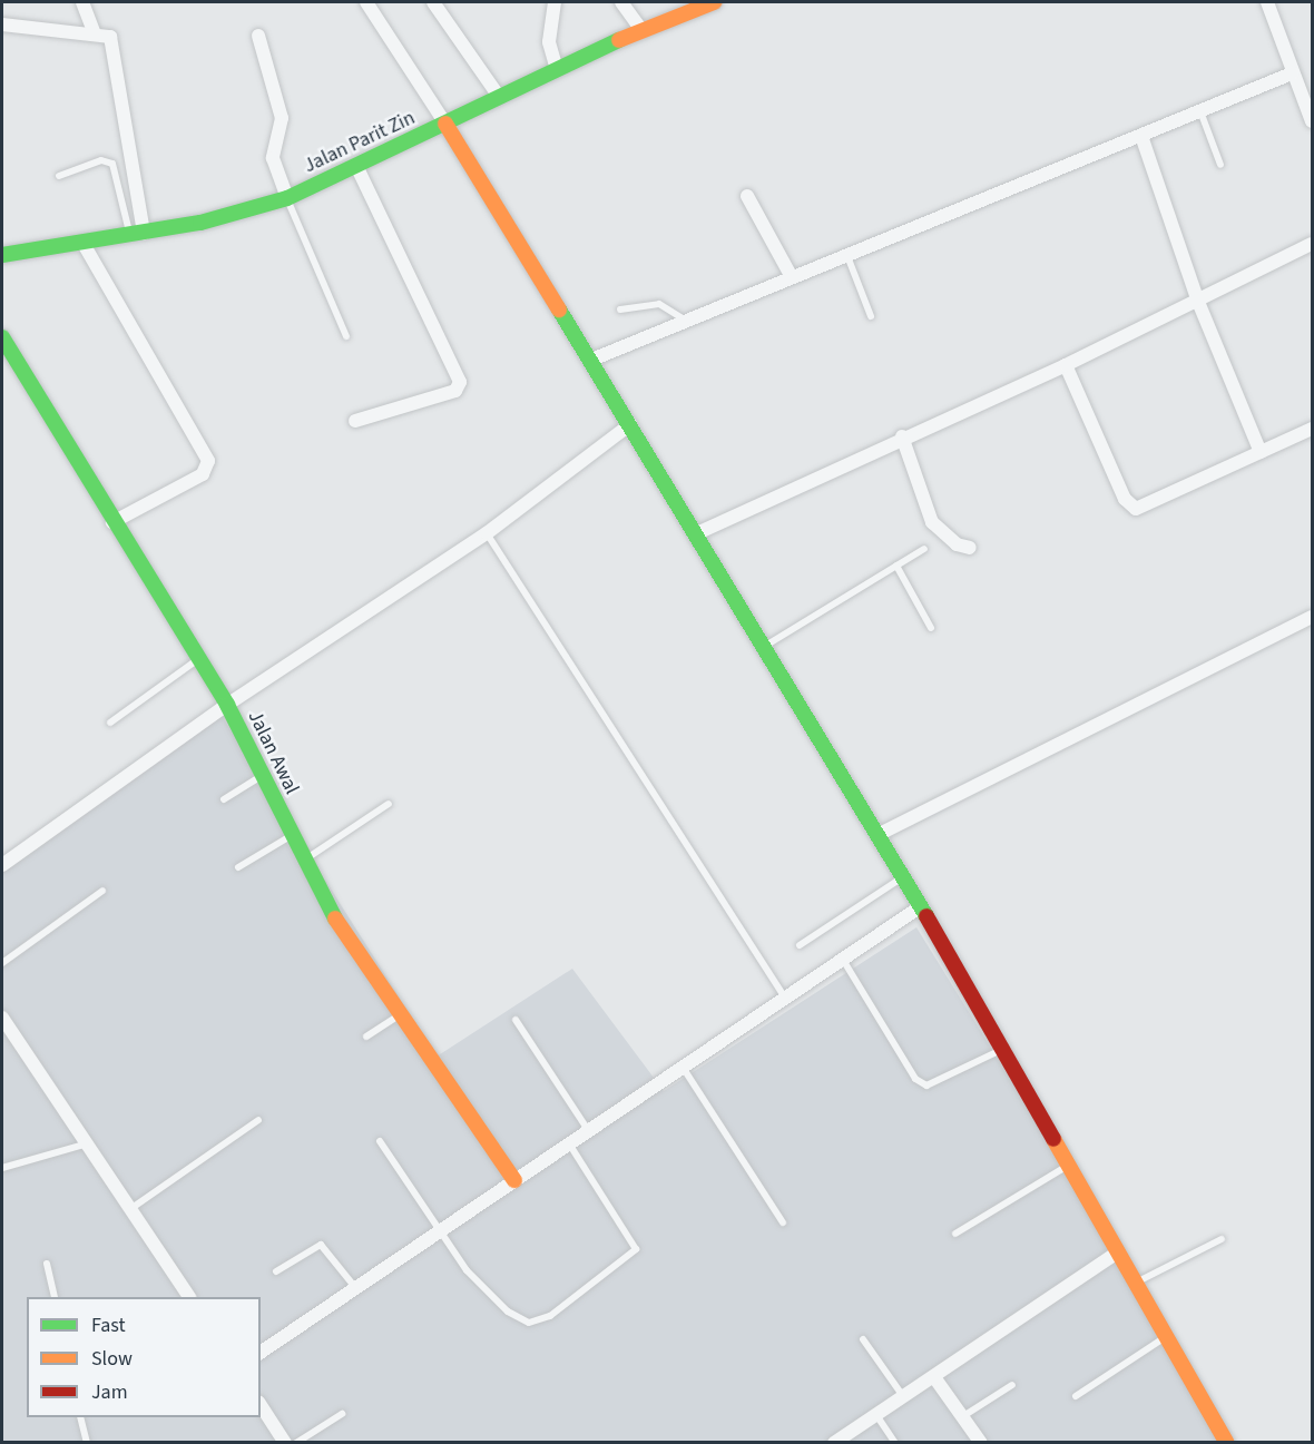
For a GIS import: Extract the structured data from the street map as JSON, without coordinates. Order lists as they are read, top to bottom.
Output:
{
  "streets": {
    "street": ["Jalan Parit Zin", "Jalan Awal"]
  },
  "legend": ["Fast", "Slow", "Jam"]
}
